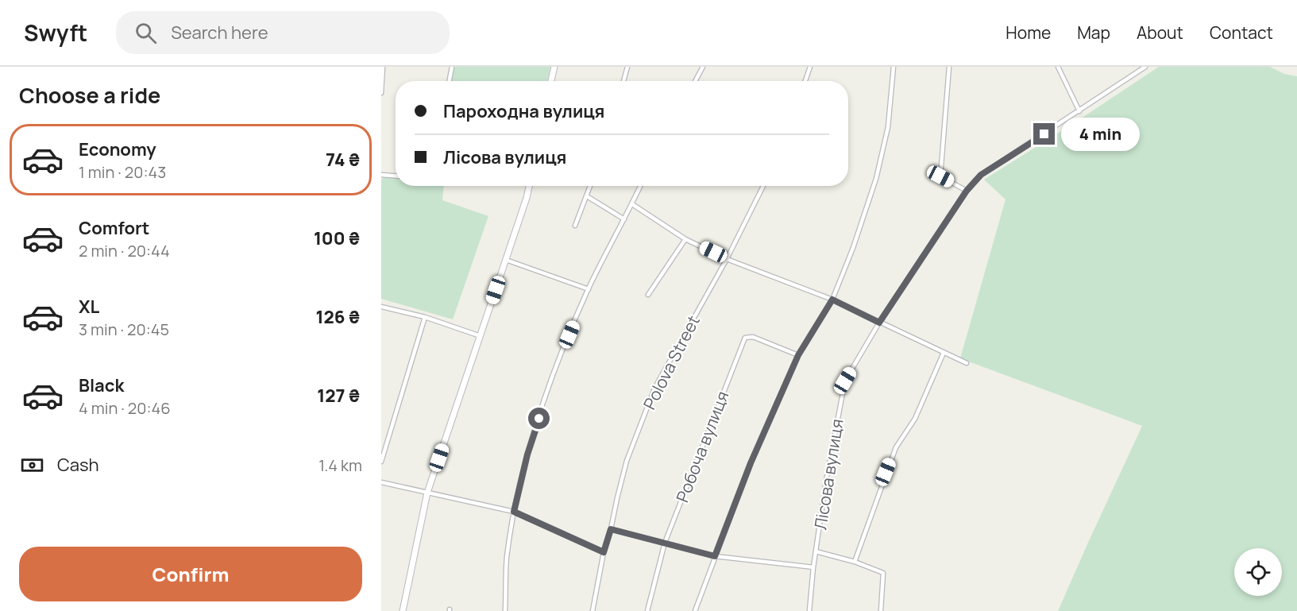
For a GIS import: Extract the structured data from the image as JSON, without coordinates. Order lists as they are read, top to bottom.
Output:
{
  "streets": {
    "street": ["Polova Street", "Робоча вулиця", "Лісова вулиця"]
  },
  "page": {
    "header": "Swyft",
    "search": "Search here",
    "nav": [
      "Home",
      "Map",
      "About",
      "Contact"
    ],
    "heading": "Choose a ride",
    "banner": ["Пароходна вулиця", "Лісова вулиця"],
    "bubble": "4 min",
    "list": [
      {
        "name": "Economy",
        "note": "1 min · 20:43",
        "value": "74 ₴"
      },
      {
        "name": "Comfort",
        "note": "2 min · 20:44",
        "value": "100 ₴"
      },
      {
        "name": "XL",
        "note": "3 min · 20:45",
        "value": "126 ₴"
      },
      {
        "name": "Black",
        "note": "4 min · 20:46",
        "value": "127 ₴"
      }
    ],
    "pay": ["Cash", "1.4 km"],
    "buttons": "Confirm"
  }
}
